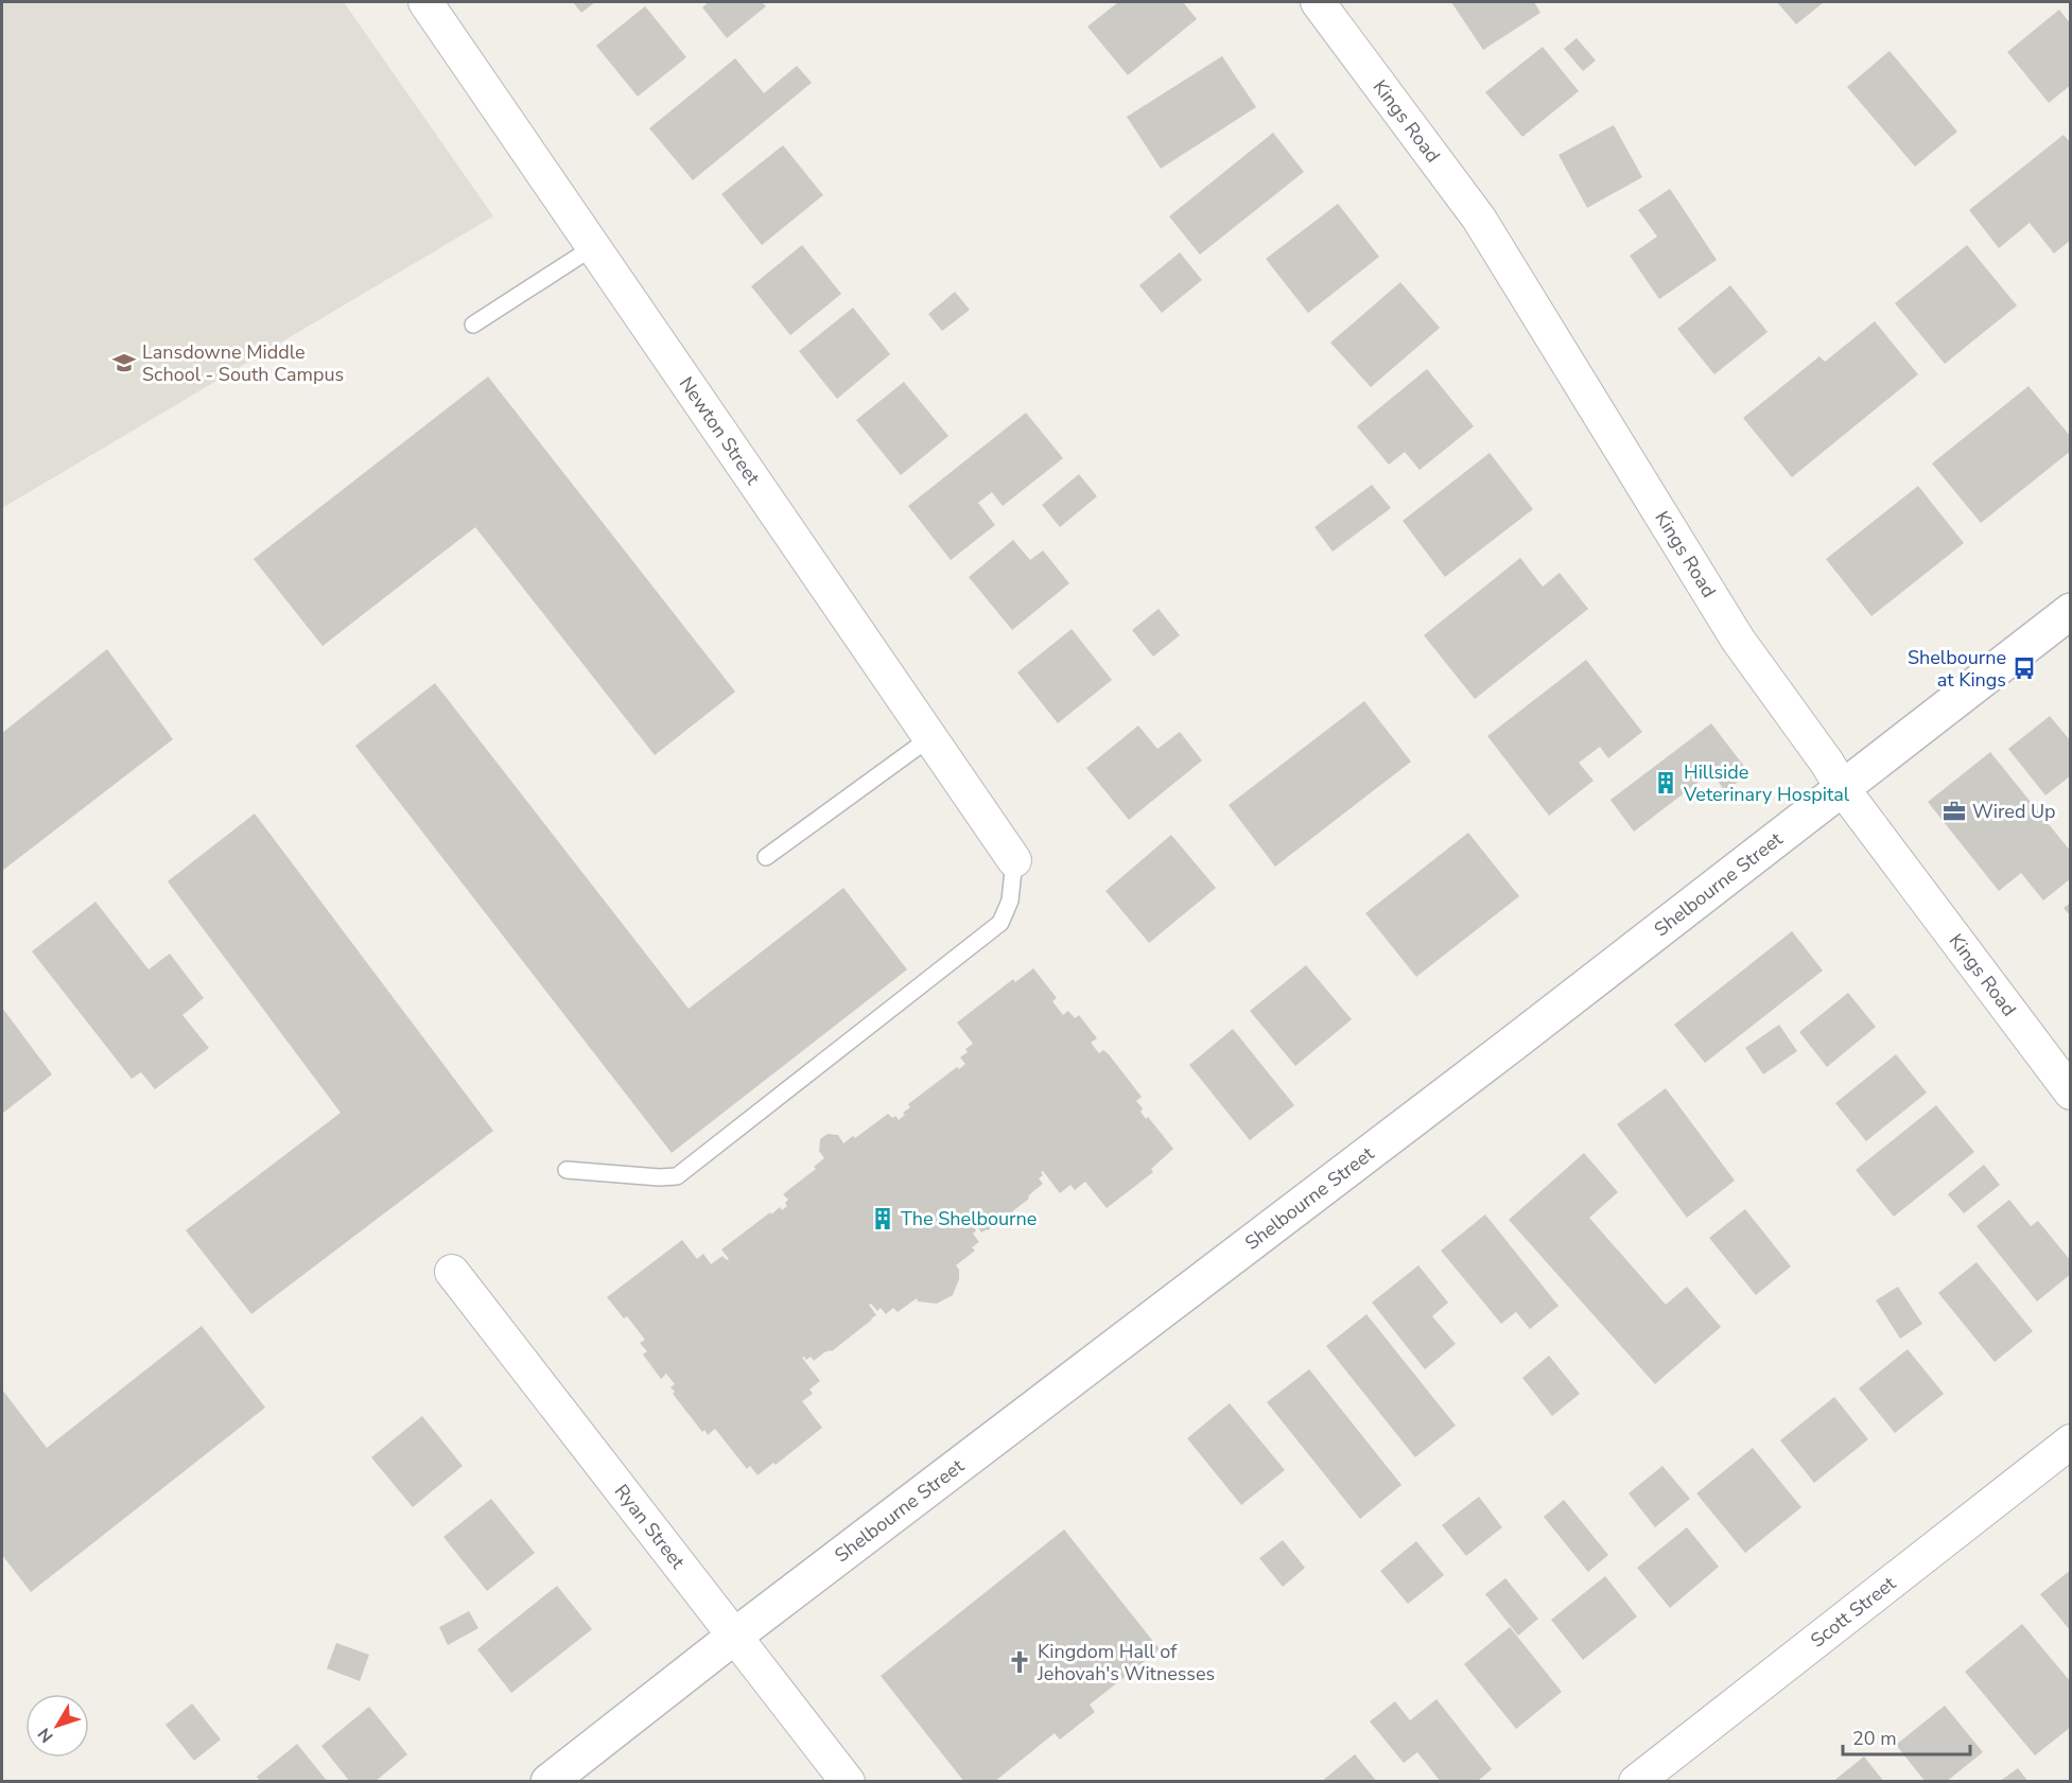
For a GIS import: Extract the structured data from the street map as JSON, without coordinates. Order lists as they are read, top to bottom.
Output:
{
  "streets": {
    "main road": ["Shelbourne Street"],
    "street": [
      "Kings Road",
      "Newton Street",
      "Ryan Street",
      "Scott Street"
    ]
  },
  "crossings": [
    ["Kings Road", "Shelbourne Street"],
    ["Shelbourne Street", "Ryan Street"]
  ],
  "places": {
    "school or university": ["Lansdowne Middle School - South Campus"],
    "bus stop": ["Shelbourne at Kings"],
    "building": ["Hillside Veterinary Hospital", "The Shelbourne"],
    "office": ["Wired Up"],
    "church": ["Kingdom Hall of Jehovah's Witnesses"]
  },
  "scale_bar": "20 m",
  "north": "bottom left"
}
